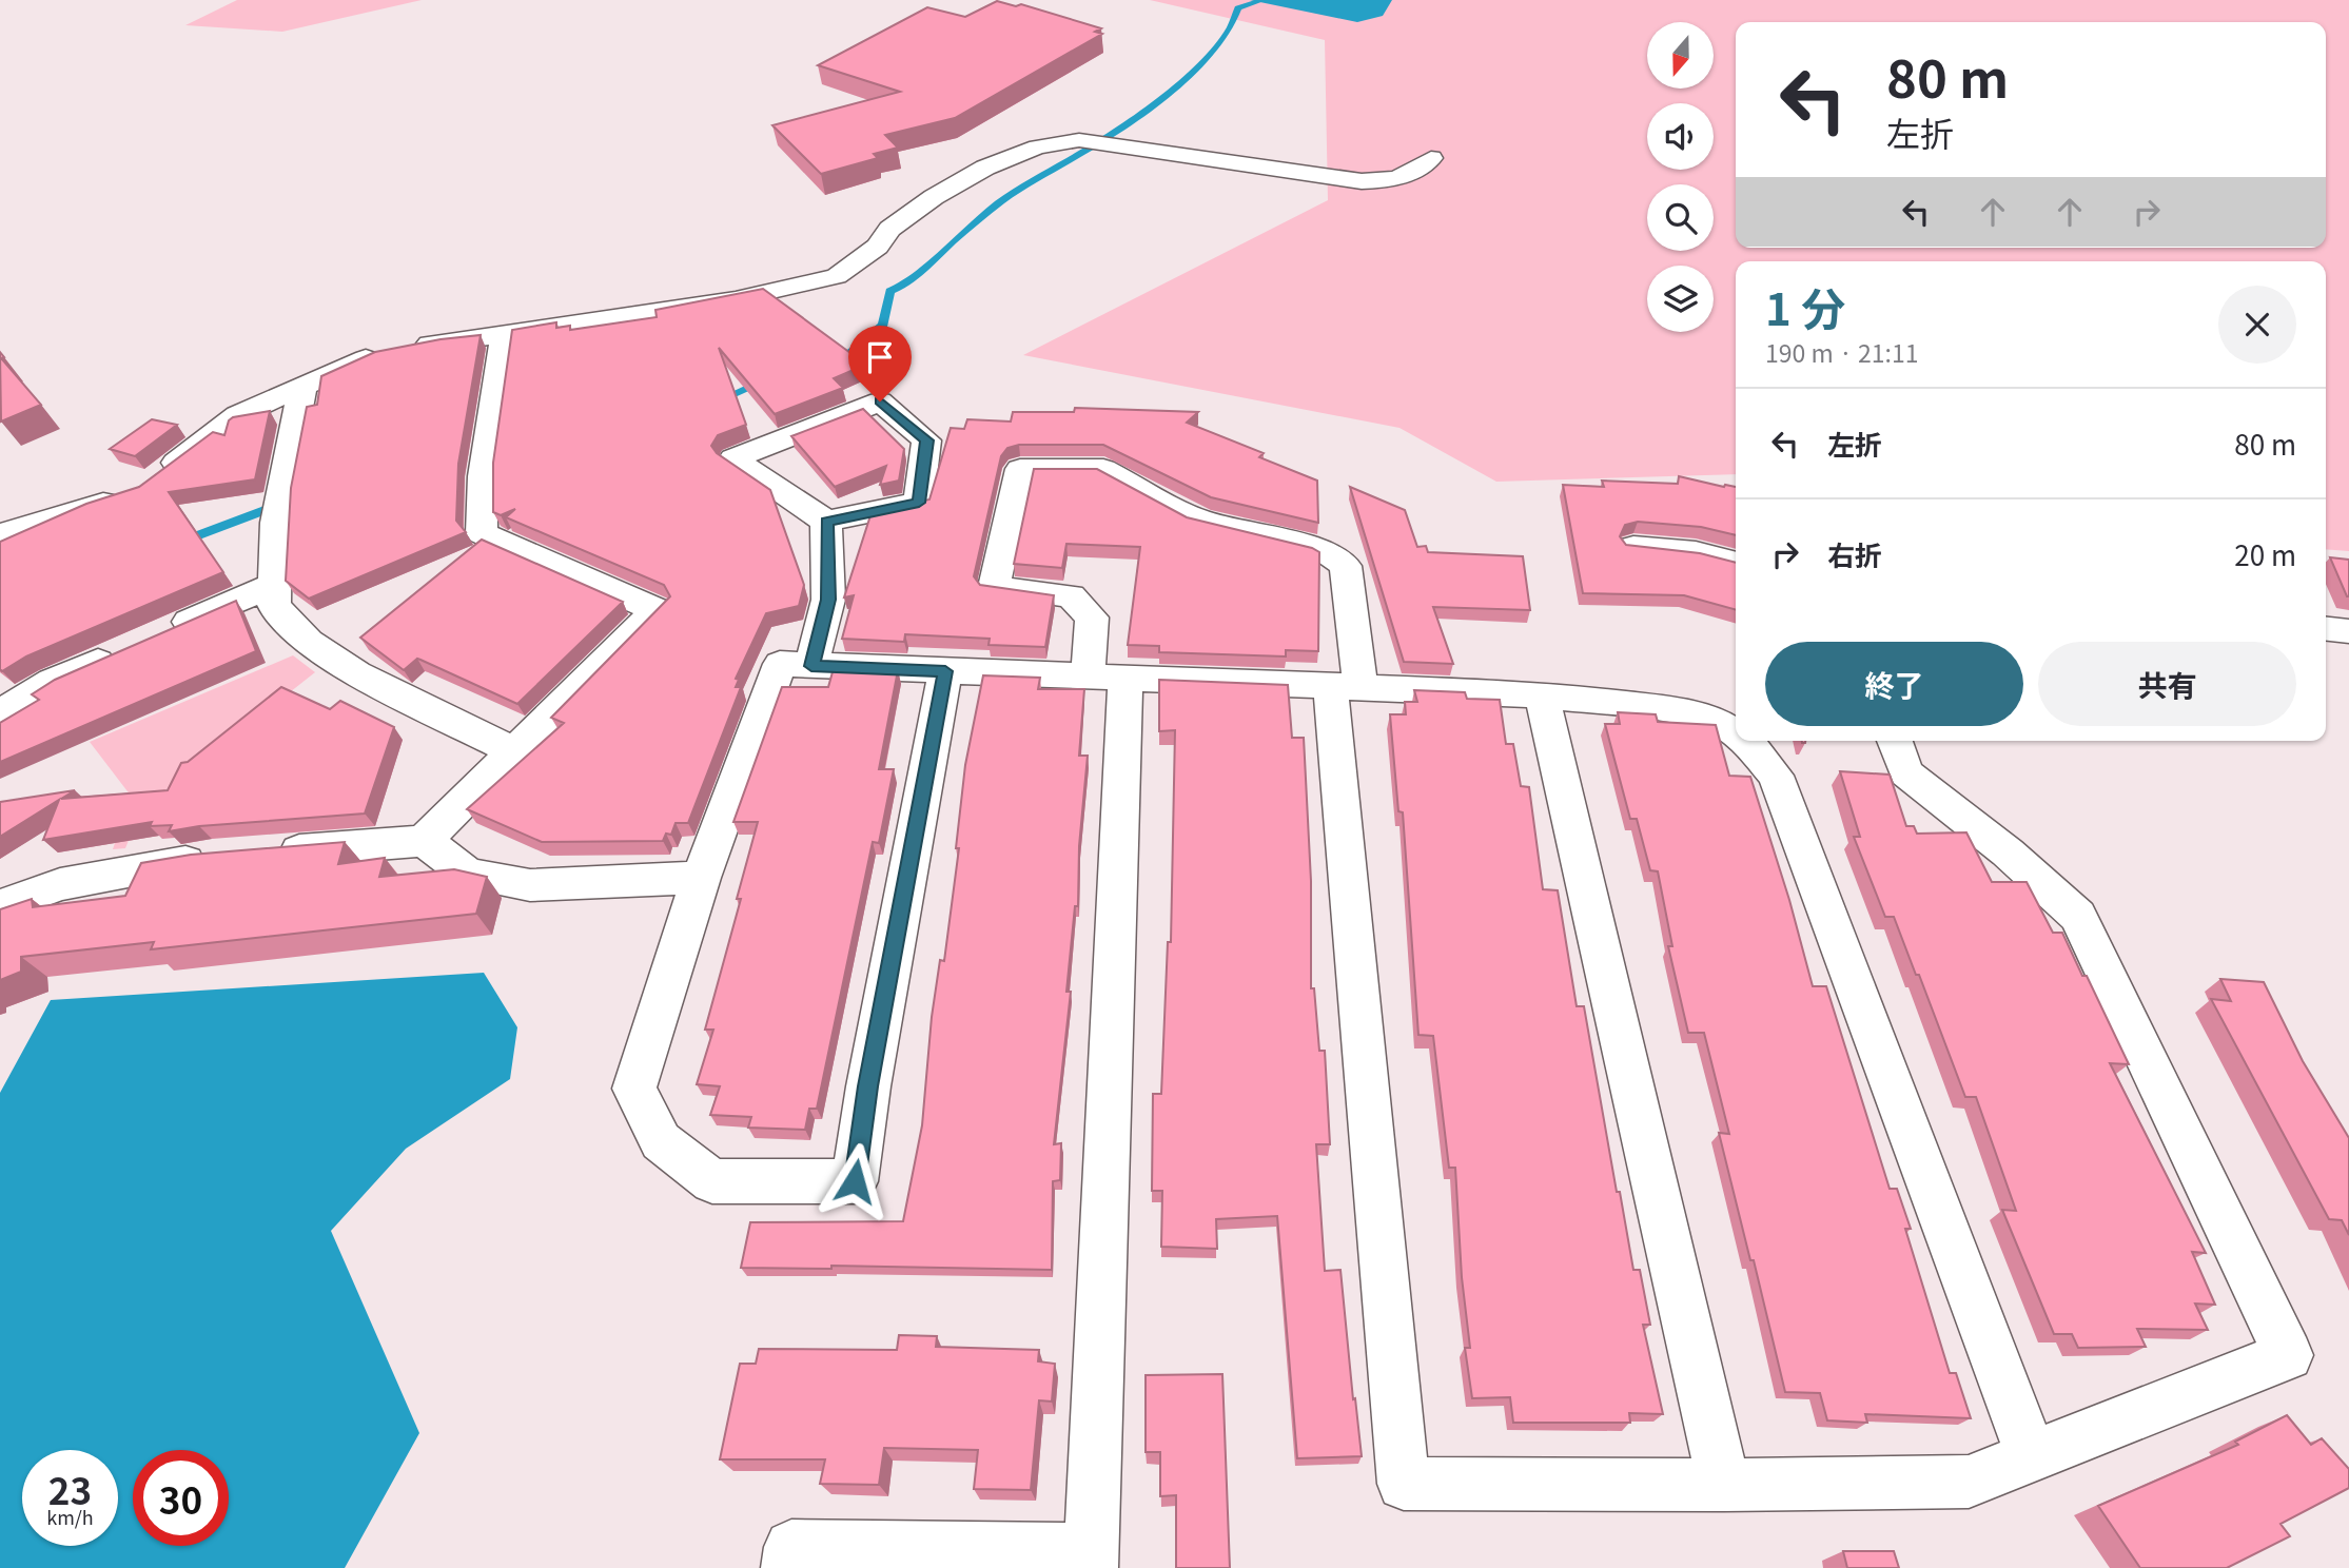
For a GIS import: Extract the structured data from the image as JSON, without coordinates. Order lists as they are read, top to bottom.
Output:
{
  "north": "bottom",
  "page": {
    "turn": ["80 m", "左折"],
    "heading": ["1 分", "190 m · 21:11"],
    "list": [
      {
        "name": "左折",
        "value": "80 m"
      },
      {
        "name": "右折",
        "value": "20 m"
      }
    ],
    "buttons": ["終了", "共有"],
    "speed": "23 km/h",
    "limit": "30"
  }
}
